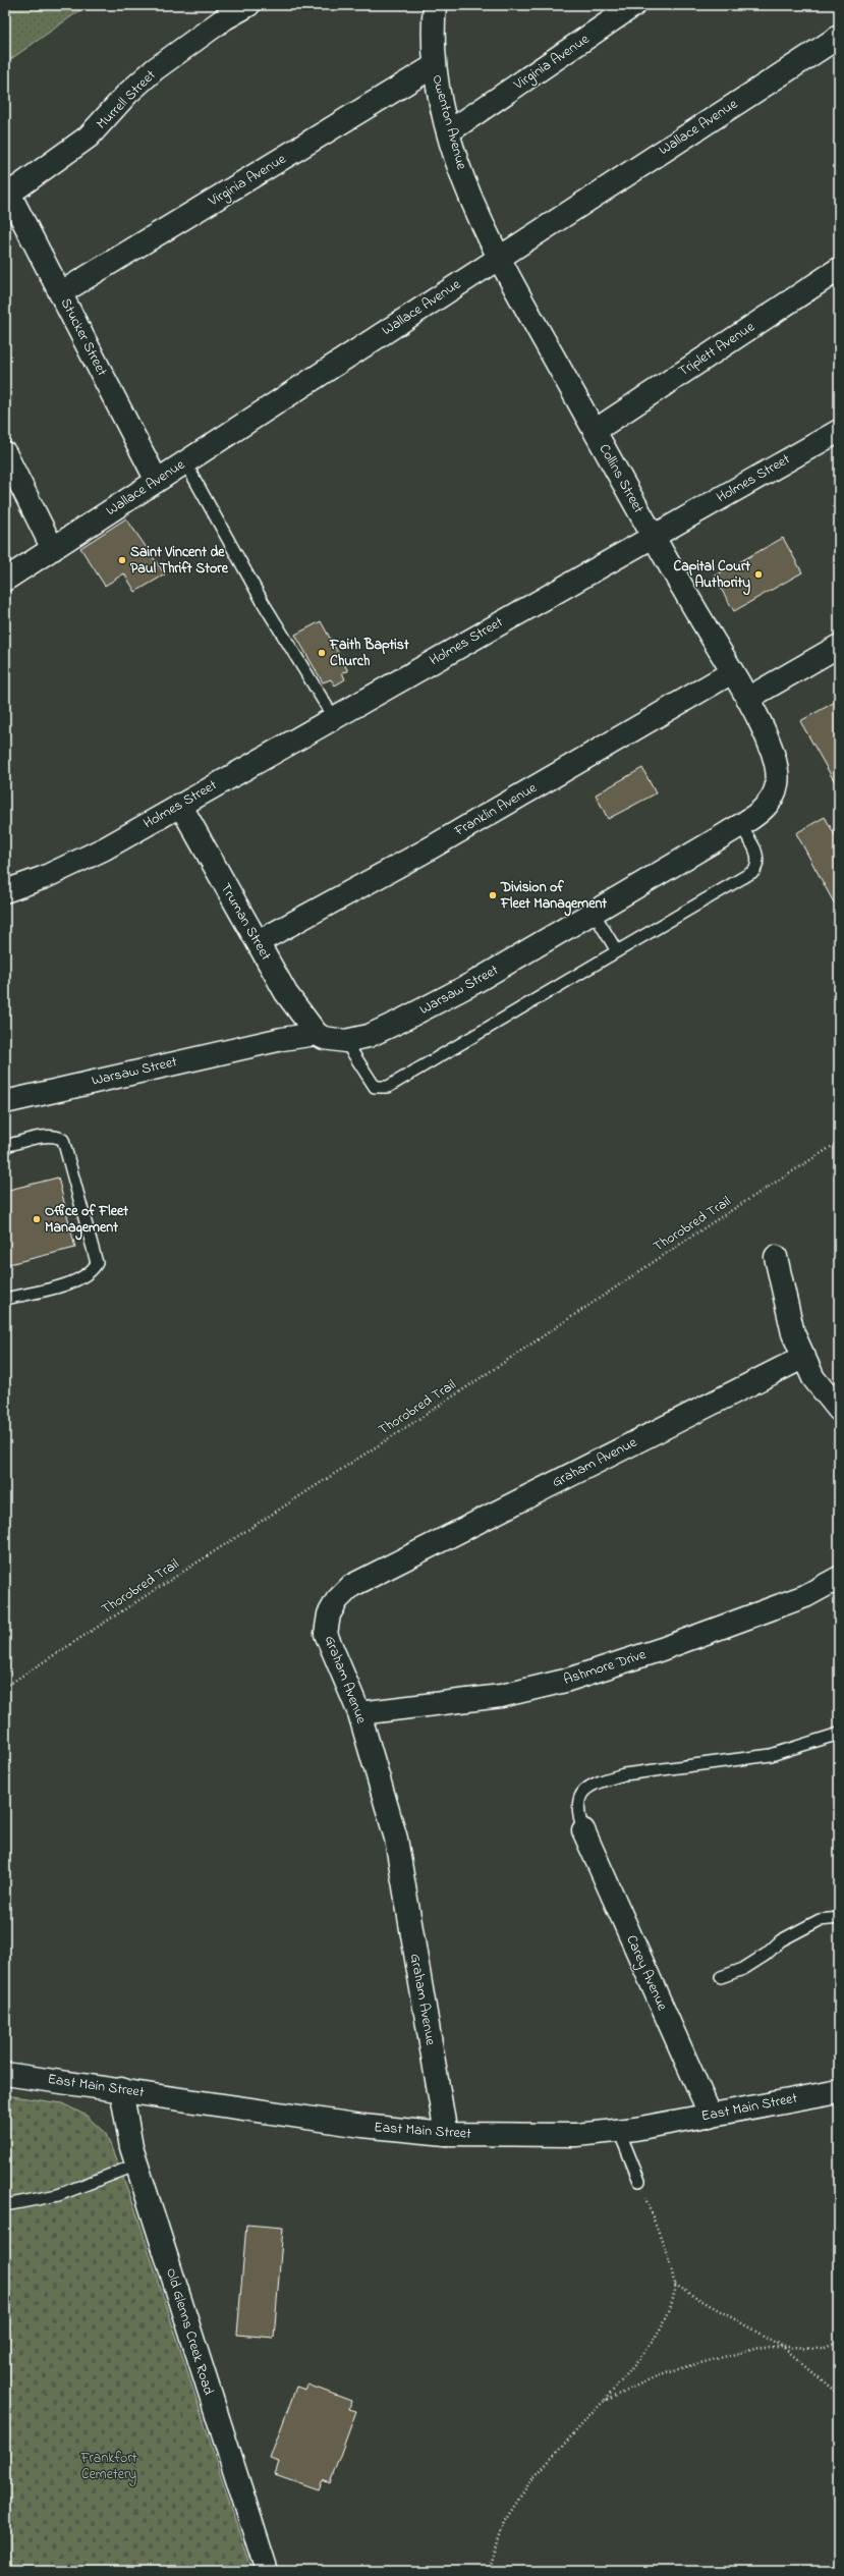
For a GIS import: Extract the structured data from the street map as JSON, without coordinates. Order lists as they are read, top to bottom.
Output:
{
  "streets": {
    "street": [
      "Virginia Avenue",
      "Murrell Street",
      "Owenton Avenue",
      "Wallace Avenue",
      "Stucker Street",
      "Triplett Avenue",
      "Collins Street",
      "Holmes Street",
      "Franklin Avenue",
      "Truman Street",
      "Warsaw Street",
      "Graham Avenue",
      "Ashmore Drive",
      "Carey Avenue",
      "East Main Street",
      "Old Glenns Creek Road"
    ],
    "path": ["Thorobred Trail"]
  },
  "crossings": [
    ["Virginia Avenue", "Owenton Avenue"],
    ["Virginia Avenue", "Stucker Street"],
    ["Murrell Street", "Stucker Street"],
    ["Owenton Avenue", "Wallace Avenue"],
    ["Owenton Avenue", "Collins Street"],
    ["Wallace Avenue", "Stucker Street"],
    ["Wallace Avenue", "Collins Street"],
    ["Triplett Avenue", "Collins Street"],
    ["Collins Street", "Holmes Street"],
    ["Collins Street", "Franklin Avenue"],
    ["Collins Street", "Warsaw Street"],
    ["Holmes Street", "Truman Street"],
    ["Franklin Avenue", "Truman Street"],
    ["Truman Street", "Warsaw Street"],
    ["Graham Avenue", "Ashmore Drive"],
    ["Graham Avenue", "East Main Street"],
    ["Carey Avenue", "East Main Street"],
    ["East Main Street", "Old Glenns Creek Road"]
  ],
  "parks": ["Frankfort Cemetery"],
  "places": [
    "Saint Vincent de Paul Thrift Store",
    "Capital Court Authority",
    "Faith Baptist Church",
    "Division of Fleet Management",
    "Office of Fleet Management"
  ]
}
